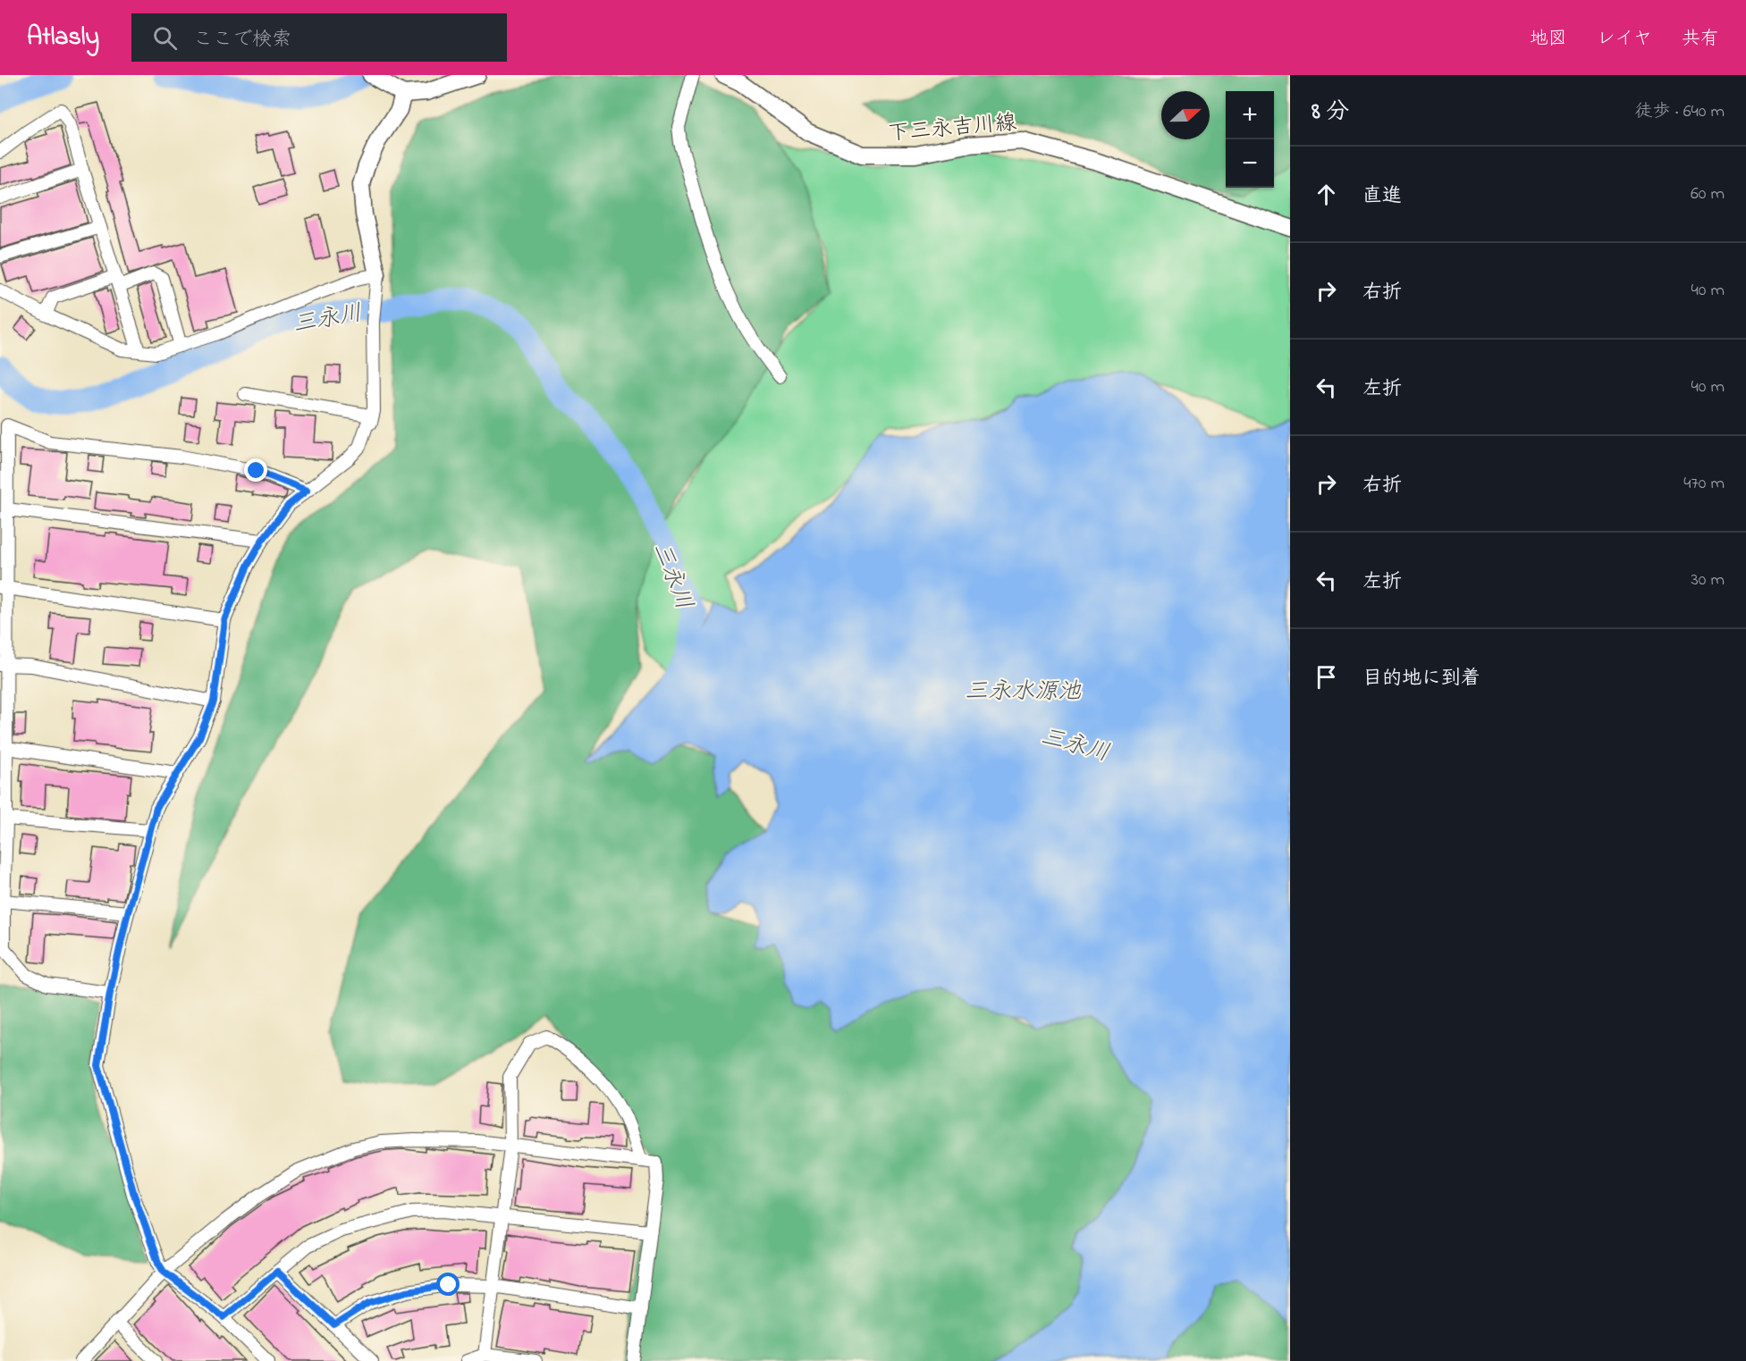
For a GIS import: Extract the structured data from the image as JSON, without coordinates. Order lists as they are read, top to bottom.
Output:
{
  "streets": {
    "main road": ["下三永吉川線"]
  },
  "water": ["三永川", "三永水源池"],
  "north": "right",
  "page": {
    "header": "Atlasly",
    "search": "ここで検索",
    "nav": ["地図", "レイヤ", "共有"],
    "heading": ["8 分", "徒歩 · 640 m"],
    "map_buttons": ["+", "−"],
    "list": [
      ["直進", "60 m"],
      ["右折", "40 m"],
      ["左折", "40 m"],
      ["右折", "470 m"],
      ["左折", "30 m"],
      "目的地に到着"
    ]
  }
}
